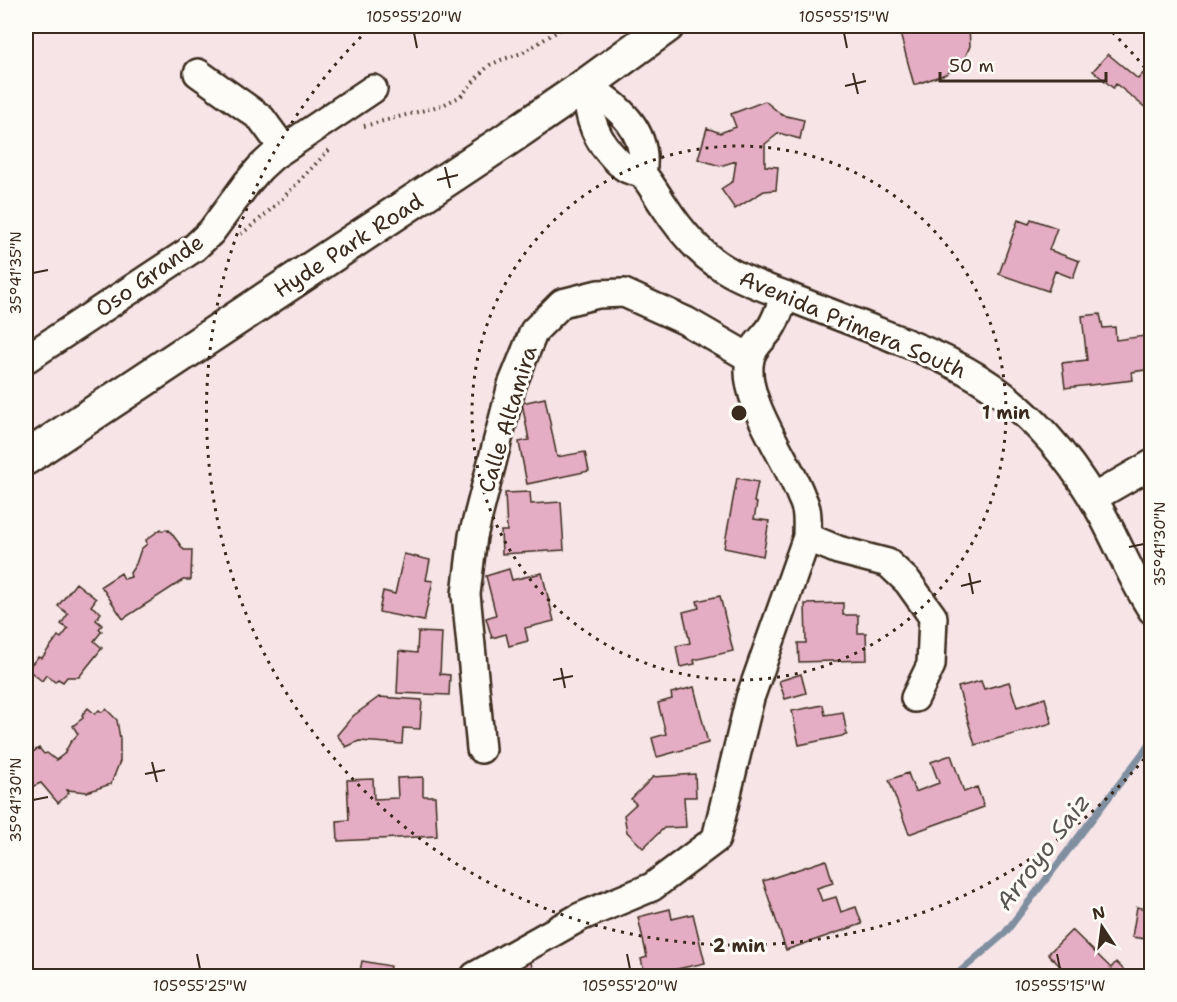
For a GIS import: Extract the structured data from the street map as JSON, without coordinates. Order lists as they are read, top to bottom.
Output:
{
  "streets": {
    "main road": ["Hyde Park Road"],
    "street": ["Oso Grande", "Avenida Primera South", "Calle Altamira"]
  },
  "crossings": [
    ["Hyde Park Road", "Avenida Primera South"]
  ],
  "water": ["Arroyo Saiz"],
  "scale_bar": "50 m",
  "north": "top",
  "coordinates": [
    "105°55'20\"W",
    "105°55'15\"W",
    "35°41'35\"N",
    "35°41'30\"N",
    "105°55'25\"W"
  ],
  "rings": ["1 min", "2 min"]
}
